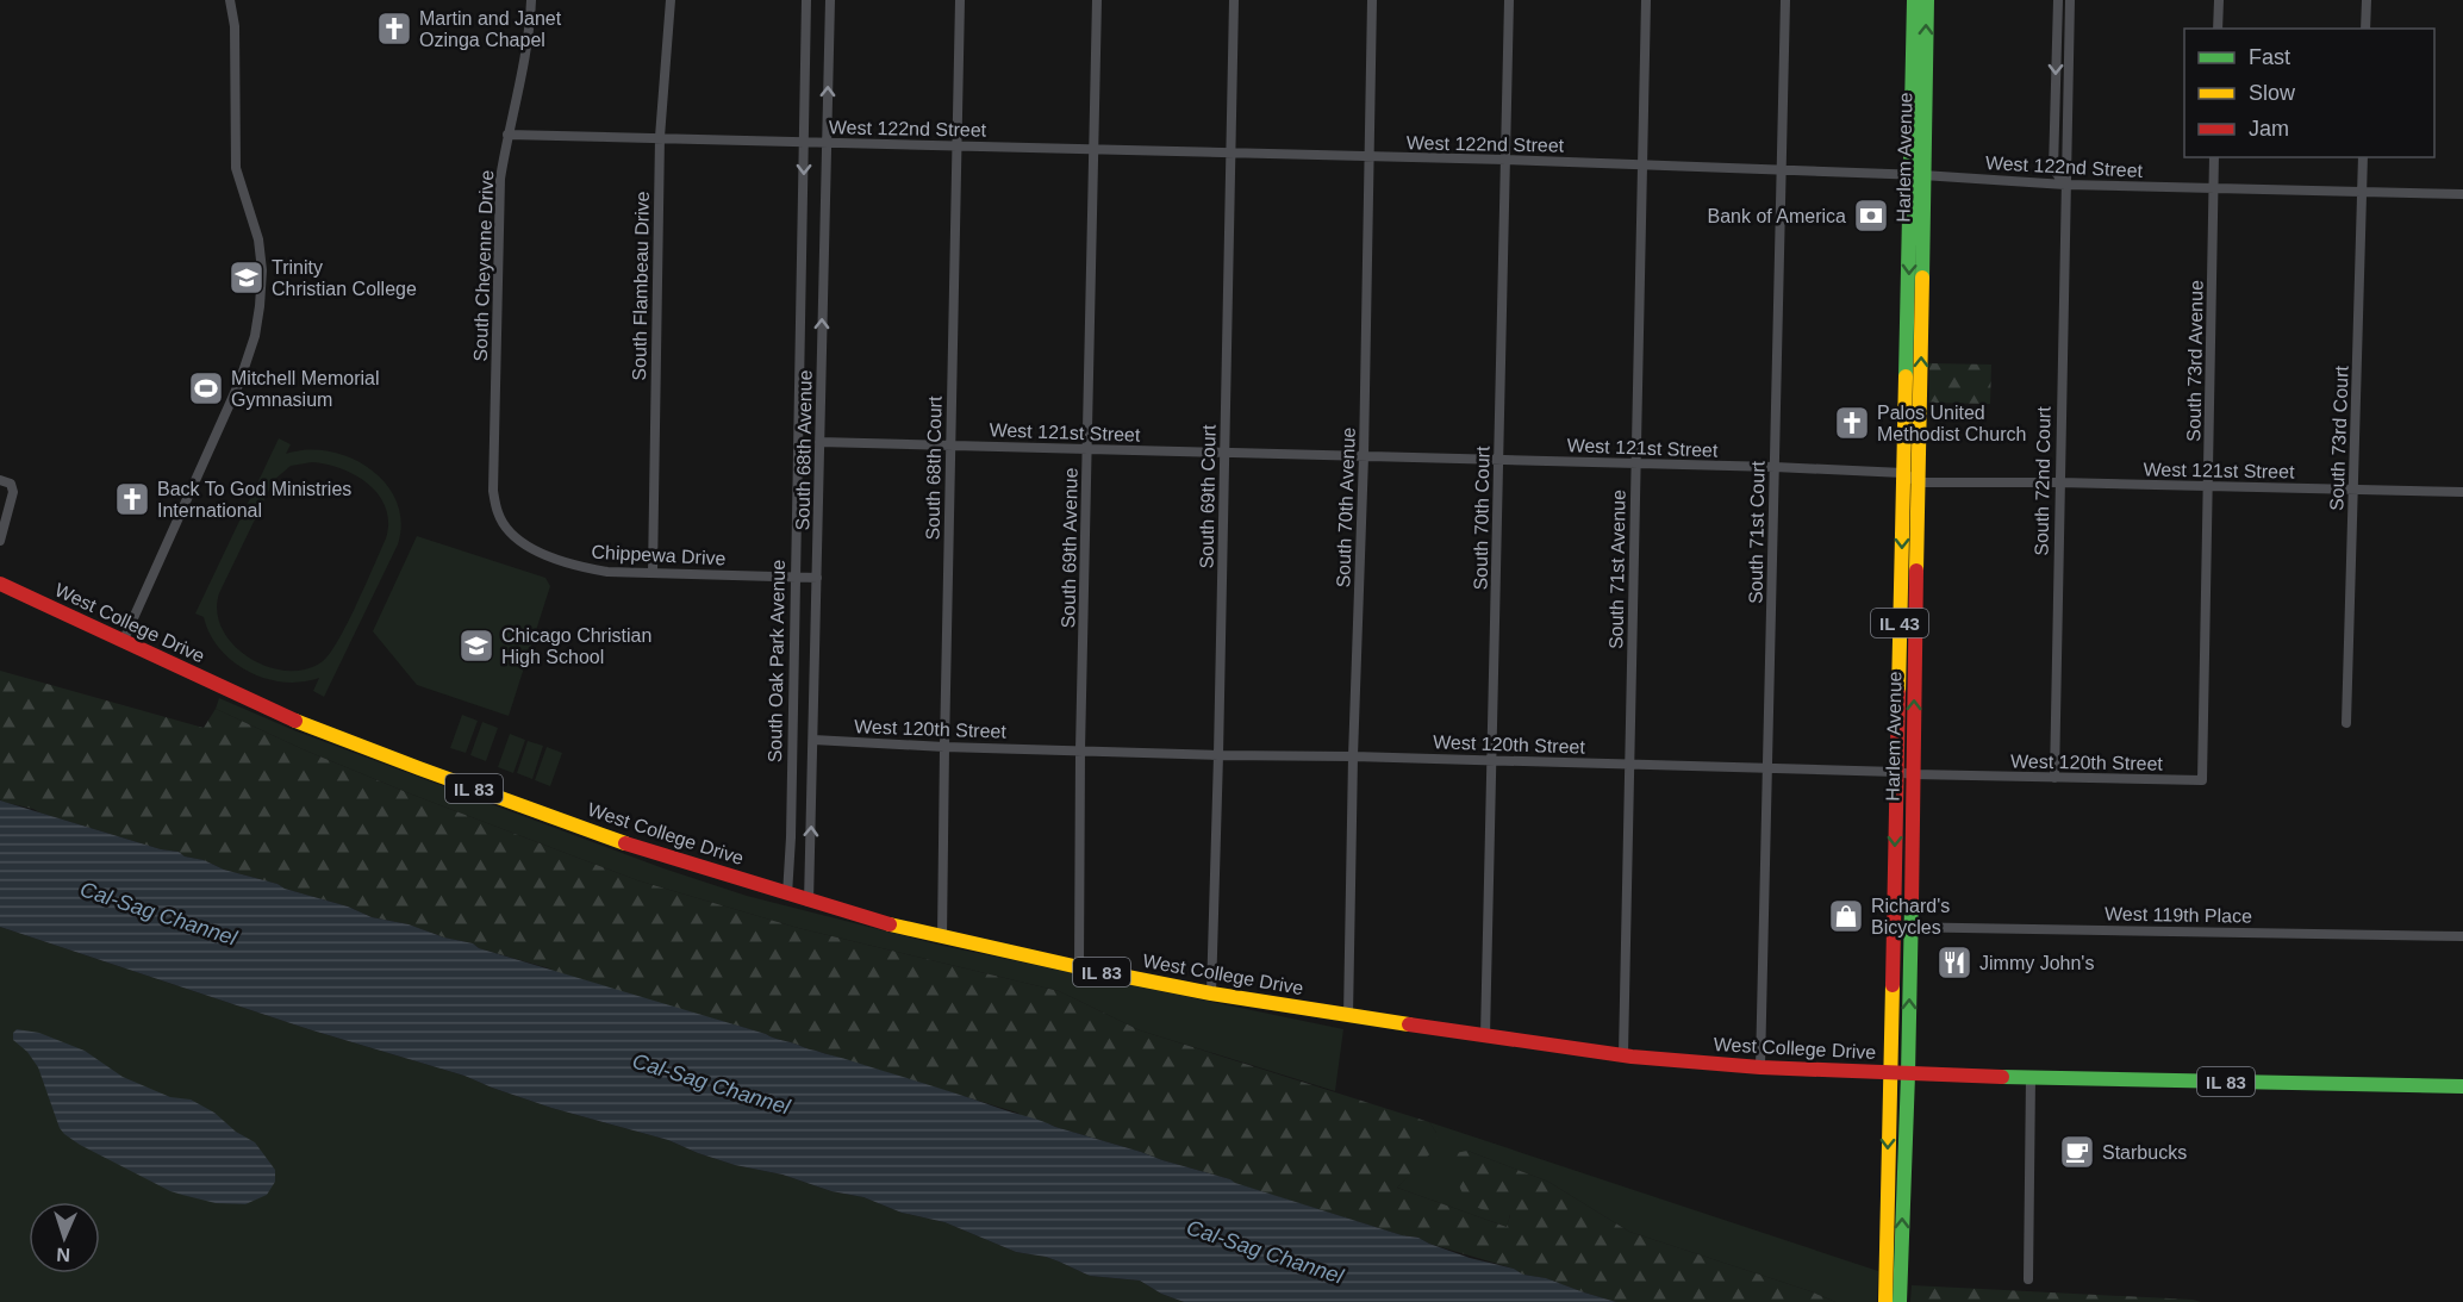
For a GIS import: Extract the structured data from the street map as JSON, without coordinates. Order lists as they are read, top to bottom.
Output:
{
  "streets": {
    "main road": [
      "Harlem Avenue",
      "West College Drive",
      "IL 43",
      "IL 83"
    ],
    "street": [
      "West 122nd Street",
      "South Cheyenne Drive",
      "South Flambeau Drive",
      "South 73rd Avenue",
      "West 121st Street",
      "South 73rd Court",
      "South 68th Avenue",
      "South 68th Court",
      "South 72nd Court",
      "South 69th Court",
      "South 70th Avenue",
      "South 70th Court",
      "South 71st Court",
      "South 69th Avenue",
      "Chippewa Drive",
      "South 71st Avenue",
      "South Oak Park Avenue",
      "West 120th Street",
      "West 119th Place"
    ]
  },
  "crossings": [
    ["West 122nd Street", "Harlem Avenue"],
    ["West 122nd Street", "South Cheyenne Drive"],
    ["West 122nd Street", "South Flambeau Drive"],
    ["West 122nd Street", "South 73rd Avenue"],
    ["West 122nd Street", "South 73rd Court"],
    ["West 122nd Street", "South 68th Avenue"],
    ["West 122nd Street", "South 68th Court"],
    ["West 122nd Street", "South 72nd Court"],
    ["West 122nd Street", "South 69th Court"],
    ["West 122nd Street", "South 70th Avenue"],
    ["West 122nd Street", "South 70th Court"],
    ["West 122nd Street", "South 71st Court"],
    ["West 122nd Street", "South 69th Avenue"],
    ["West 122nd Street", "South 71st Avenue"],
    ["West 122nd Street", "South Oak Park Avenue"],
    ["Harlem Avenue", "West 121st Street"],
    ["Harlem Avenue", "West College Drive"],
    ["Harlem Avenue", "West 120th Street"],
    ["Harlem Avenue", "West 119th Place"],
    ["South Cheyenne Drive", "Chippewa Drive"],
    ["South Flambeau Drive", "Chippewa Drive"],
    ["South 73rd Avenue", "West 121st Street"],
    ["South 73rd Avenue", "West 120th Street"],
    ["West 121st Street", "South 73rd Court"],
    ["West 121st Street", "South 68th Avenue"],
    ["West 121st Street", "South 68th Court"],
    ["West 121st Street", "South 72nd Court"],
    ["West 121st Street", "South 69th Court"],
    ["West 121st Street", "South 70th Avenue"],
    ["West 121st Street", "South 70th Court"],
    ["West 121st Street", "South 71st Court"],
    ["West 121st Street", "South 69th Avenue"],
    ["West 121st Street", "South 71st Avenue"],
    ["South 68th Avenue", "Chippewa Drive"],
    ["South 68th Avenue", "West College Drive"],
    ["South 68th Avenue", "West 120th Street"],
    ["South 68th Court", "West College Drive"],
    ["South 68th Court", "West 120th Street"],
    ["South 72nd Court", "West 120th Street"],
    ["South 69th Court", "West College Drive"],
    ["South 69th Court", "West 120th Street"],
    ["South 70th Avenue", "West College Drive"],
    ["South 70th Avenue", "West 120th Street"],
    ["South 70th Court", "West College Drive"],
    ["South 70th Court", "West 120th Street"],
    ["South 71st Court", "West College Drive"],
    ["South 71st Court", "West 120th Street"],
    ["South 69th Avenue", "West College Drive"],
    ["South 69th Avenue", "West 120th Street"],
    ["Chippewa Drive", "South Oak Park Avenue"],
    ["South 71st Avenue", "West College Drive"],
    ["South 71st Avenue", "West 120th Street"],
    ["West College Drive", "South Oak Park Avenue"]
  ],
  "one_way": ["South 68th Avenue", "South Oak Park Avenue"],
  "water": ["Cal-Sag Channel"],
  "places": {
    "church": ["Martin and Janet Ozinga Chapel", "Palos United Methodist Church", "Back To God Ministries International"],
    "bank": ["Bank of America"],
    "school or university": ["Trinity Christian College", "Chicago Christian High School"],
    "sports": ["Mitchell Memorial Gymnasium"],
    "shop": ["Richard's Bicycles"],
    "restaurant": ["Jimmy John's"],
    "cafe": ["Starbucks"]
  },
  "legend": ["Fast", "Slow", "Jam"],
  "north": "bottom"
}
